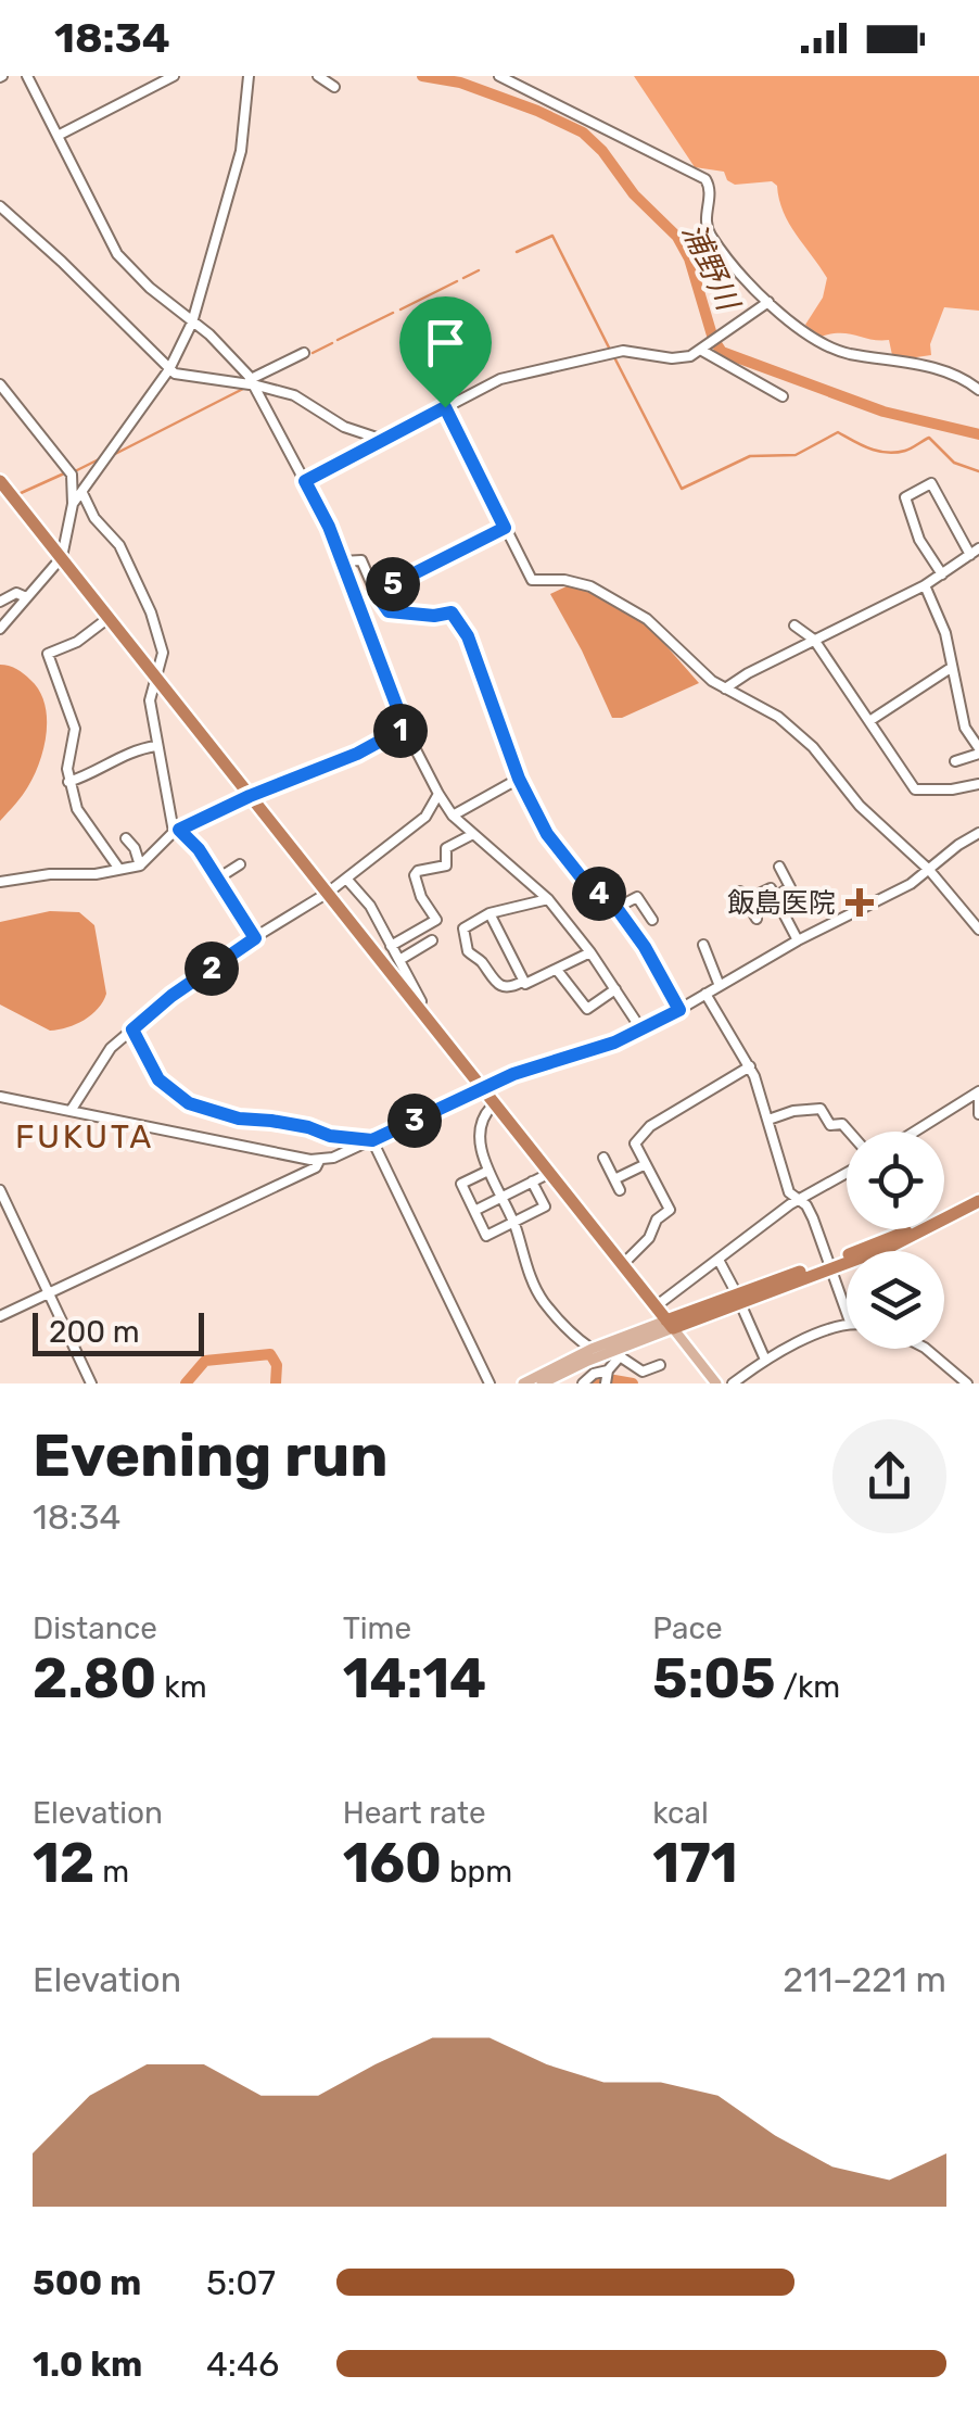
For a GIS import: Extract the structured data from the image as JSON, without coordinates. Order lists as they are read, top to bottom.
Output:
{
  "districts": ["FUKUTA"],
  "water": ["浦野川"],
  "places": {
    "health": ["飯島医院"]
  },
  "scale_bar": "200 m",
  "page": {
    "status": "18:34",
    "pins": [
      "5",
      "1",
      "4",
      "2",
      "3"
    ],
    "scale": "200 m",
    "heading": ["Evening run", "18:34"],
    "stats": [
      ["Distance", "2.80 km"],
      ["Time", "14:14"],
      ["Pace", "5:05 /km"],
      ["Elevation", "12 m"],
      ["Heart rate", "160 bpm"],
      ["kcal", "171"]
    ],
    "chart": ["Elevation", "211–221 m"],
    "list": [
      {
        "name": "500 m",
        "note": "5:07"
      },
      {
        "name": "1.0 km",
        "note": "4:46"
      }
    ]
  }
}
